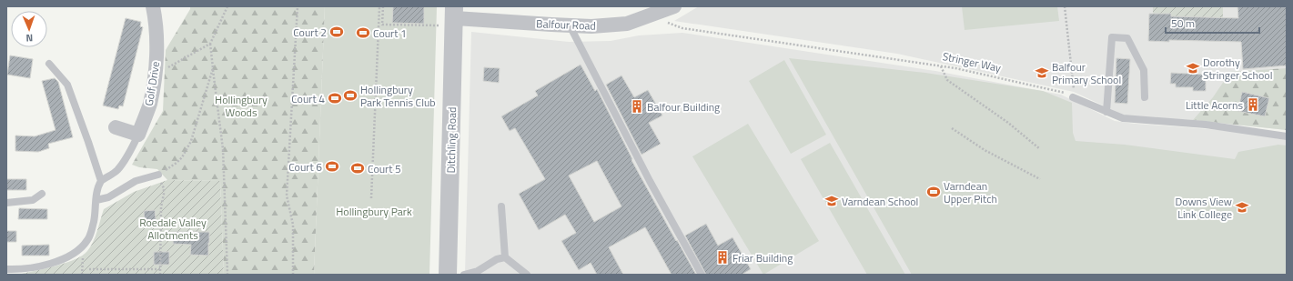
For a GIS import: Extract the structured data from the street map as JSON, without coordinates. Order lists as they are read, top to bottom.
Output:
{
  "streets": {
    "street": ["Balfour Road", "Golf Drive", "Ditchling Road"],
    "path": ["Stringer Way"]
  },
  "crossings": [
    ["Balfour Road", "Stringer Way"],
    ["Balfour Road", "Ditchling Road"]
  ],
  "parks": ["Hollingbury Woods", "Hollingbury Park", "Roedale Valley Allotments"],
  "places": {
    "sports": [
      "Court 2",
      "Court 1",
      "Hollingbury Park Tennis Club",
      "Court 4",
      "Court 6",
      "Court 5",
      "Varndean Upper Pitch"
    ],
    "school or university": [
      "Dorothy Stringer School",
      "Balfour Primary School",
      "Varndean School",
      "Downs View Link College"
    ],
    "building": ["Little Acorns", "Balfour Building", "Friar Building"]
  },
  "scale_bar": "50 m",
  "north": "bottom"
}
